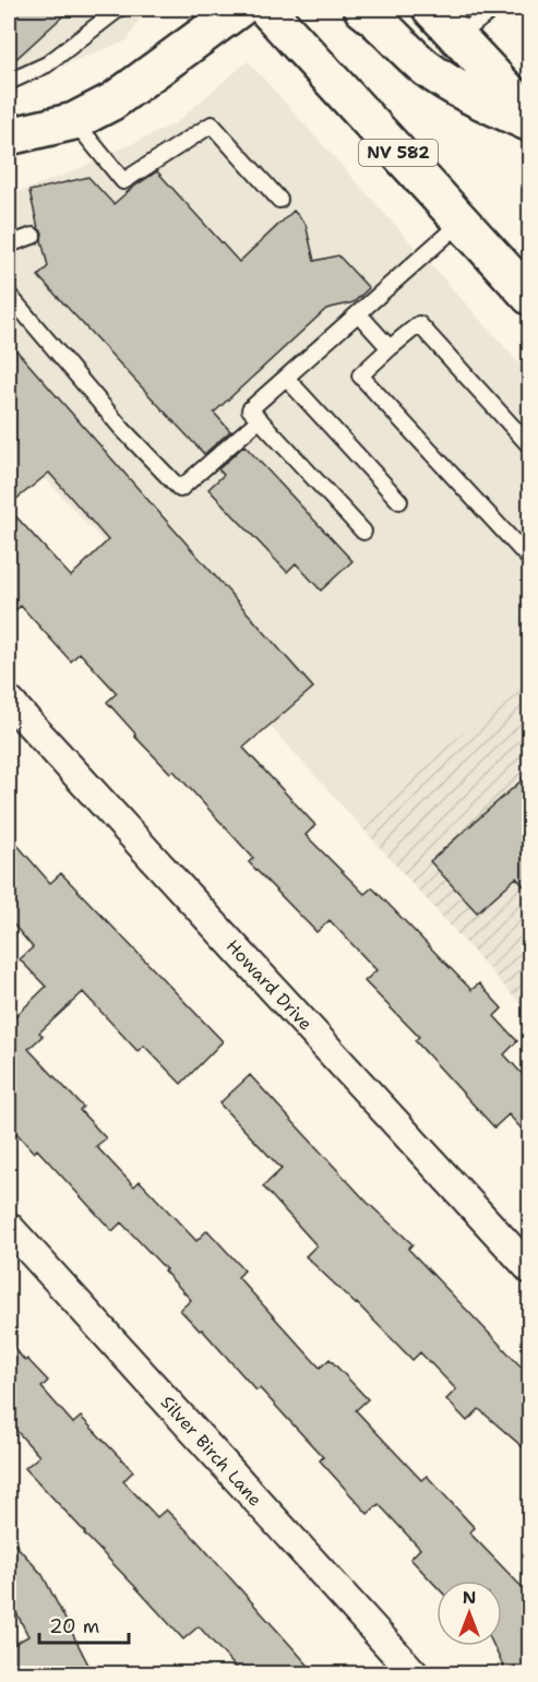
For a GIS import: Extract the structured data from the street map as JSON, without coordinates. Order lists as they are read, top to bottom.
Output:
{
  "streets": {
    "main road": ["NV 582"],
    "street": ["Howard Drive", "Silver Birch Lane"]
  },
  "scale_bar": "20 m",
  "north": "top"
}
